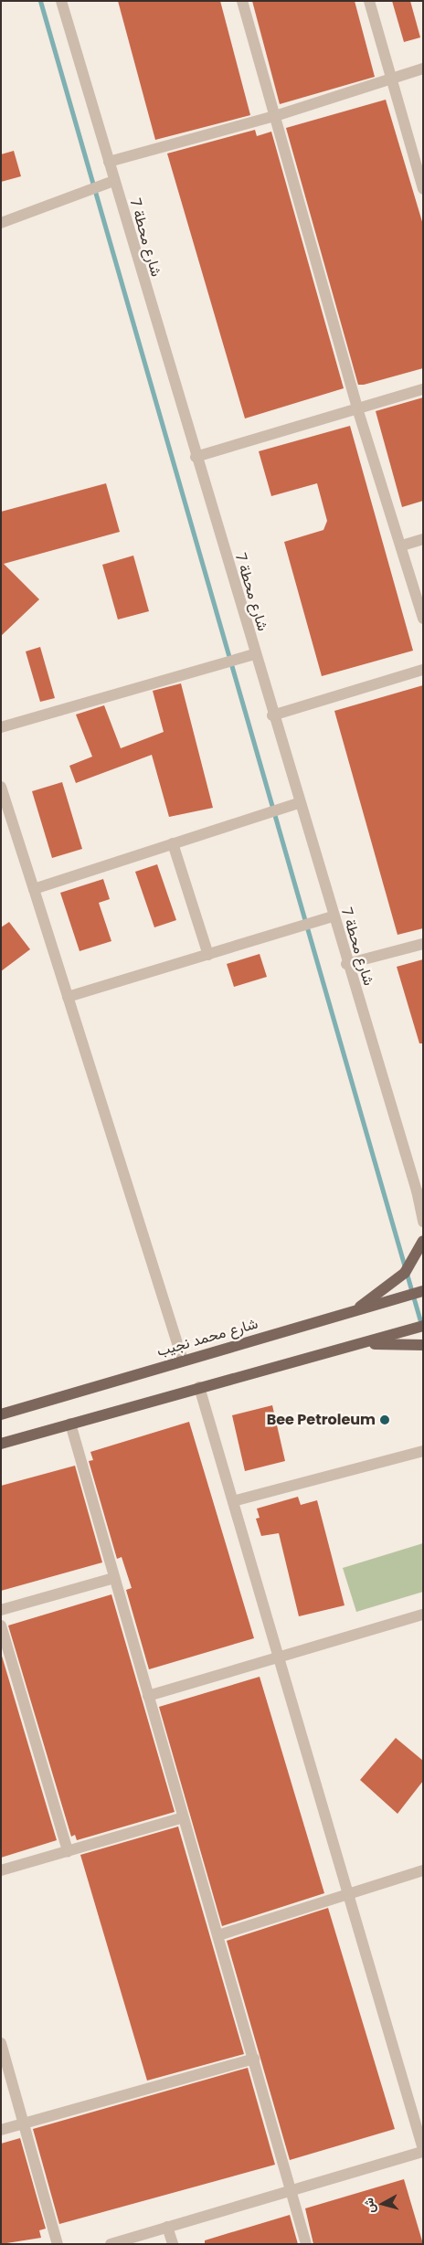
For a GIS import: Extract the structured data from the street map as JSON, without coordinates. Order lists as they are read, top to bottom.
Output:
{
  "streets": {
    "main road": ["شارع محمد نجيب"],
    "street": ["شارع محطة 7"]
  },
  "places": ["Bee Petroleum"],
  "north": "left"
}
